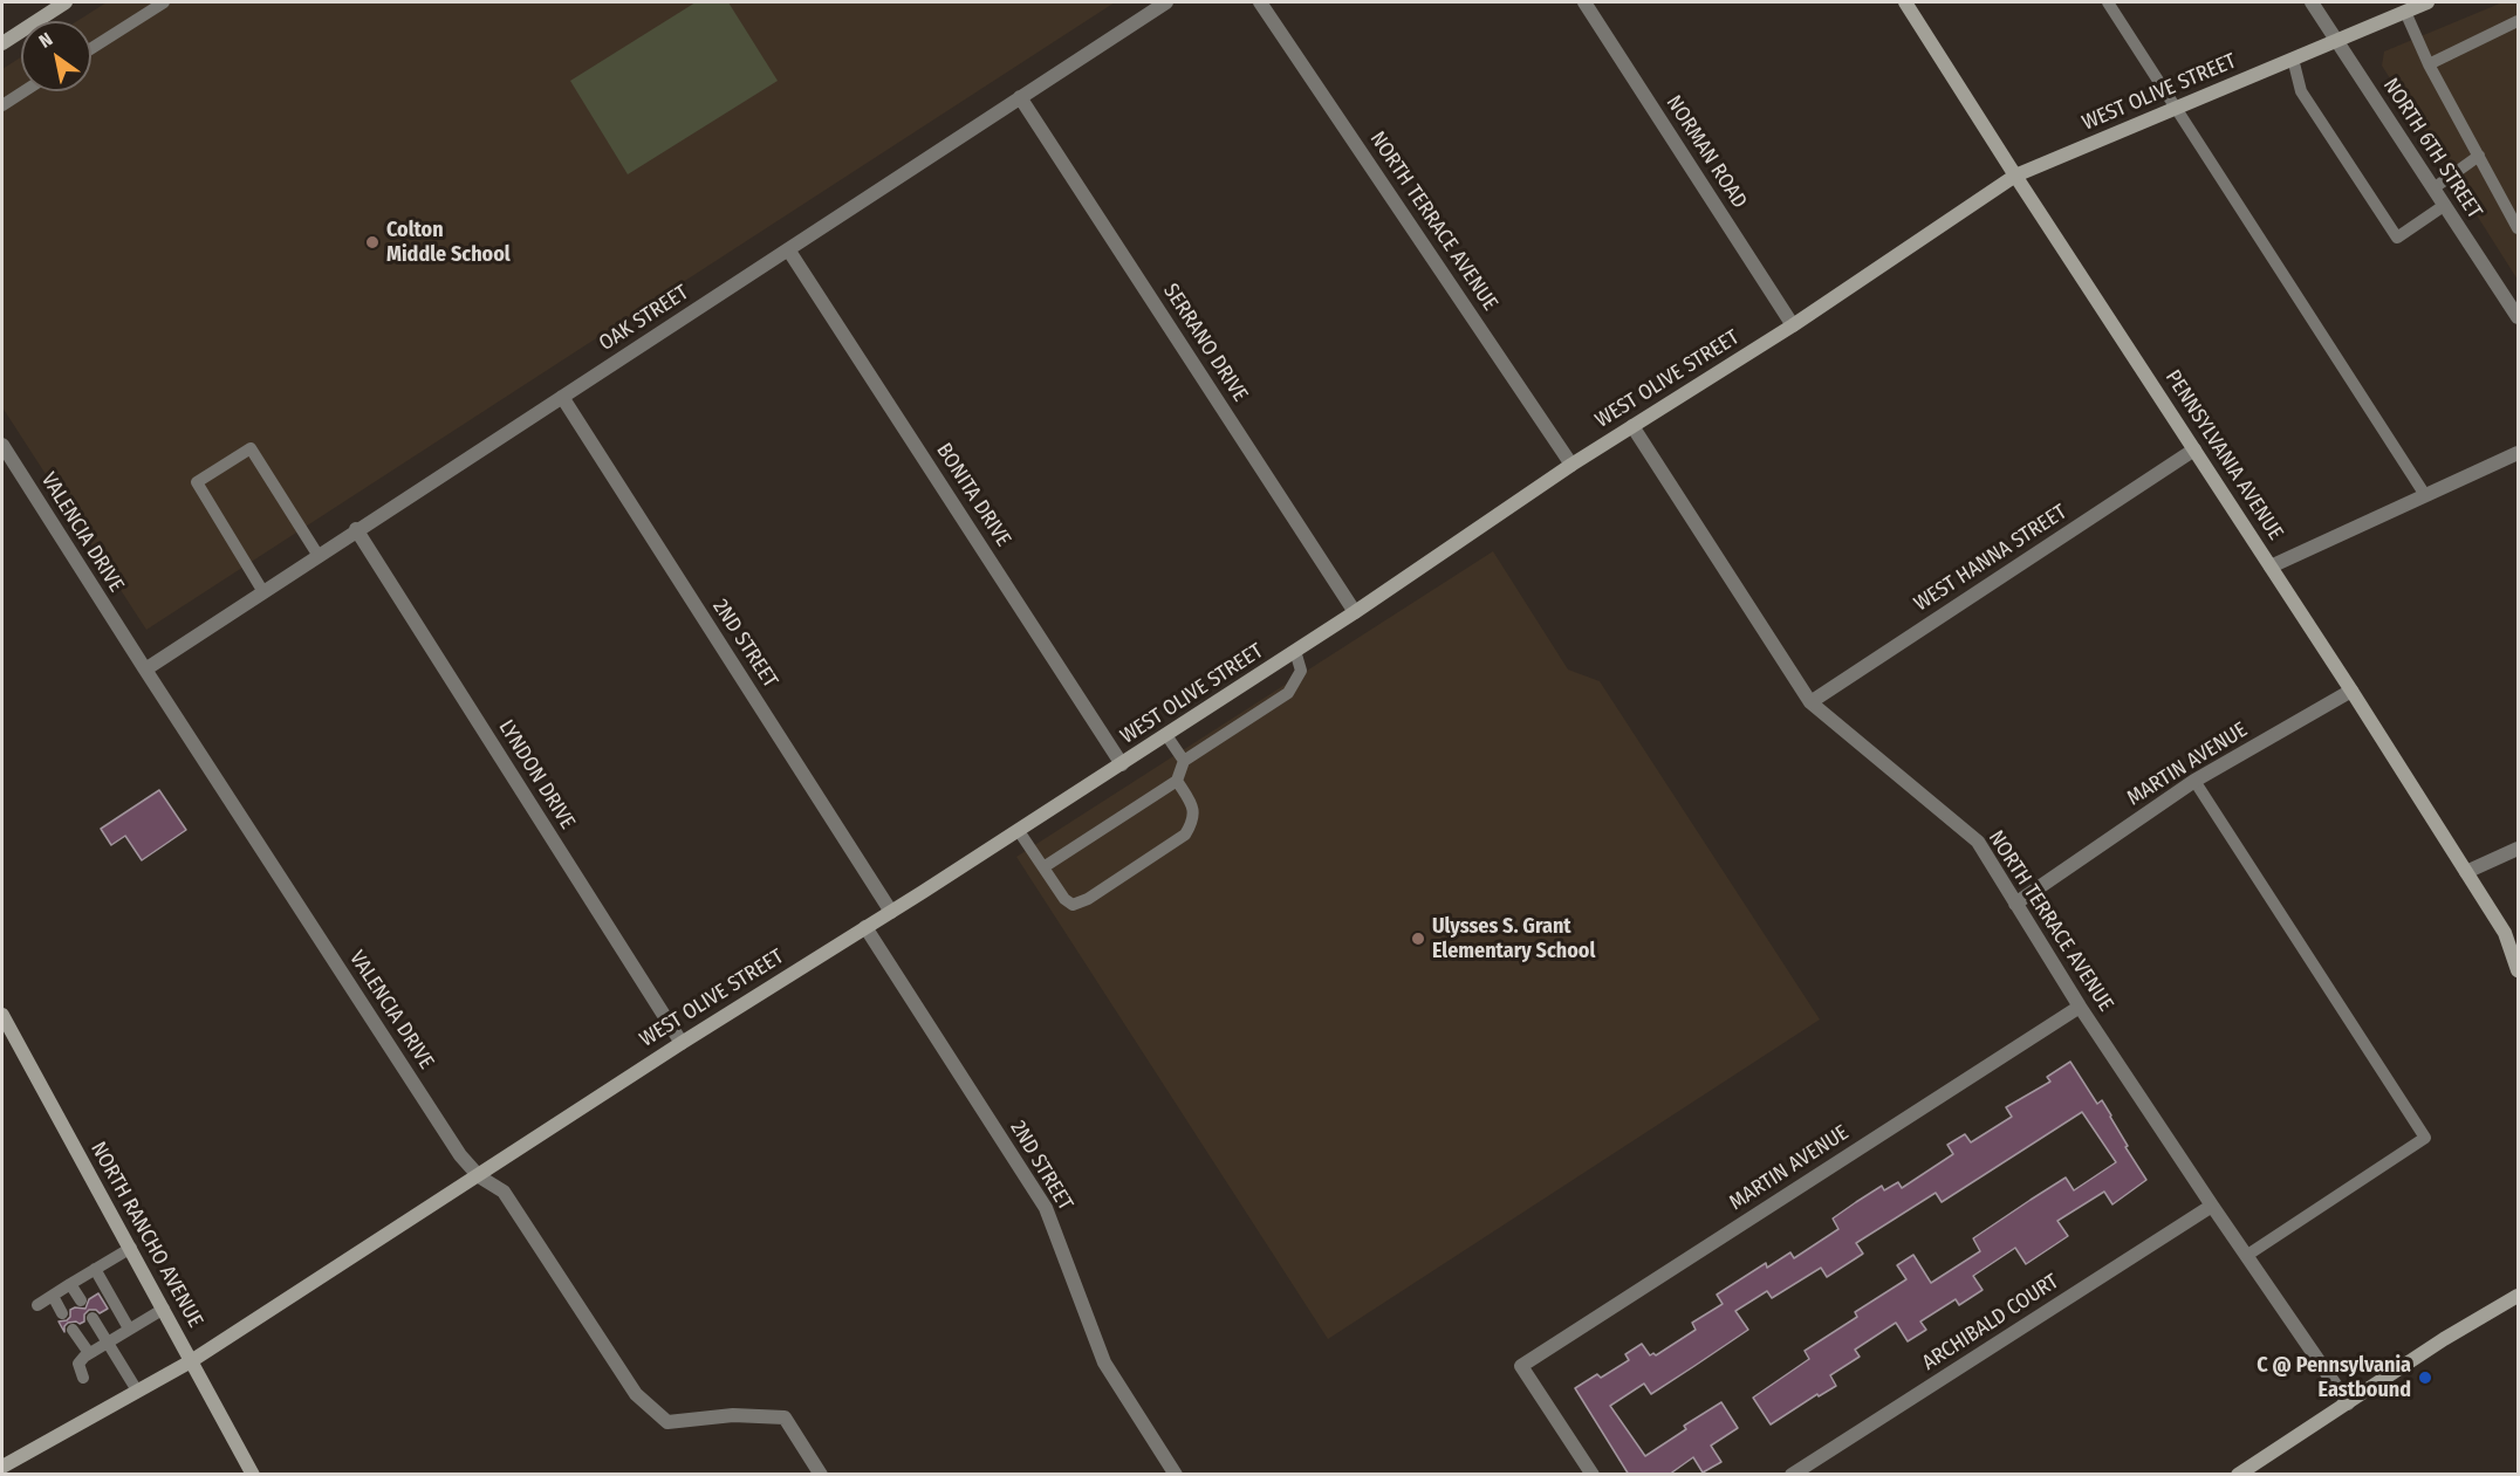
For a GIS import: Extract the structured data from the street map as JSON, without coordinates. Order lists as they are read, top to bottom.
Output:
{
  "streets": {
    "street": [
      "WEST OLIVE STREET",
      "NORTH 6TH STREET",
      "NORMAN ROAD",
      "NORTH TERRACE AVENUE",
      "OAK STREET",
      "SERRANO DRIVE",
      "PENNSYLVANIA AVENUE",
      "BONITA DRIVE",
      "VALENCIA DRIVE",
      "WEST HANNA STREET",
      "2ND STREET",
      "MARTIN AVENUE",
      "LYNDON DRIVE",
      "NORTH RANCHO AVENUE",
      "ARCHIBALD COURT"
    ]
  },
  "crossings": [
    ["WEST OLIVE STREET", "NORTH 6TH STREET"],
    ["WEST OLIVE STREET", "NORMAN ROAD"],
    ["WEST OLIVE STREET", "NORTH TERRACE AVENUE"],
    ["WEST OLIVE STREET", "SERRANO DRIVE"],
    ["WEST OLIVE STREET", "PENNSYLVANIA AVENUE"],
    ["WEST OLIVE STREET", "BONITA DRIVE"],
    ["WEST OLIVE STREET", "VALENCIA DRIVE"],
    ["WEST OLIVE STREET", "2ND STREET"],
    ["WEST OLIVE STREET", "LYNDON DRIVE"],
    ["WEST OLIVE STREET", "NORTH RANCHO AVENUE"],
    ["NORTH TERRACE AVENUE", "WEST HANNA STREET"],
    ["NORTH TERRACE AVENUE", "MARTIN AVENUE"],
    ["NORTH TERRACE AVENUE", "ARCHIBALD COURT"],
    ["OAK STREET", "SERRANO DRIVE"],
    ["OAK STREET", "BONITA DRIVE"],
    ["OAK STREET", "VALENCIA DRIVE"],
    ["OAK STREET", "2ND STREET"],
    ["OAK STREET", "LYNDON DRIVE"],
    ["PENNSYLVANIA AVENUE", "WEST HANNA STREET"],
    ["PENNSYLVANIA AVENUE", "MARTIN AVENUE"]
  ],
  "places": ["Colton Middle School", "Ulysses S. Grant Elementary School", "C @ Pennsylvania Eastbound"],
  "north": "top left"
}
